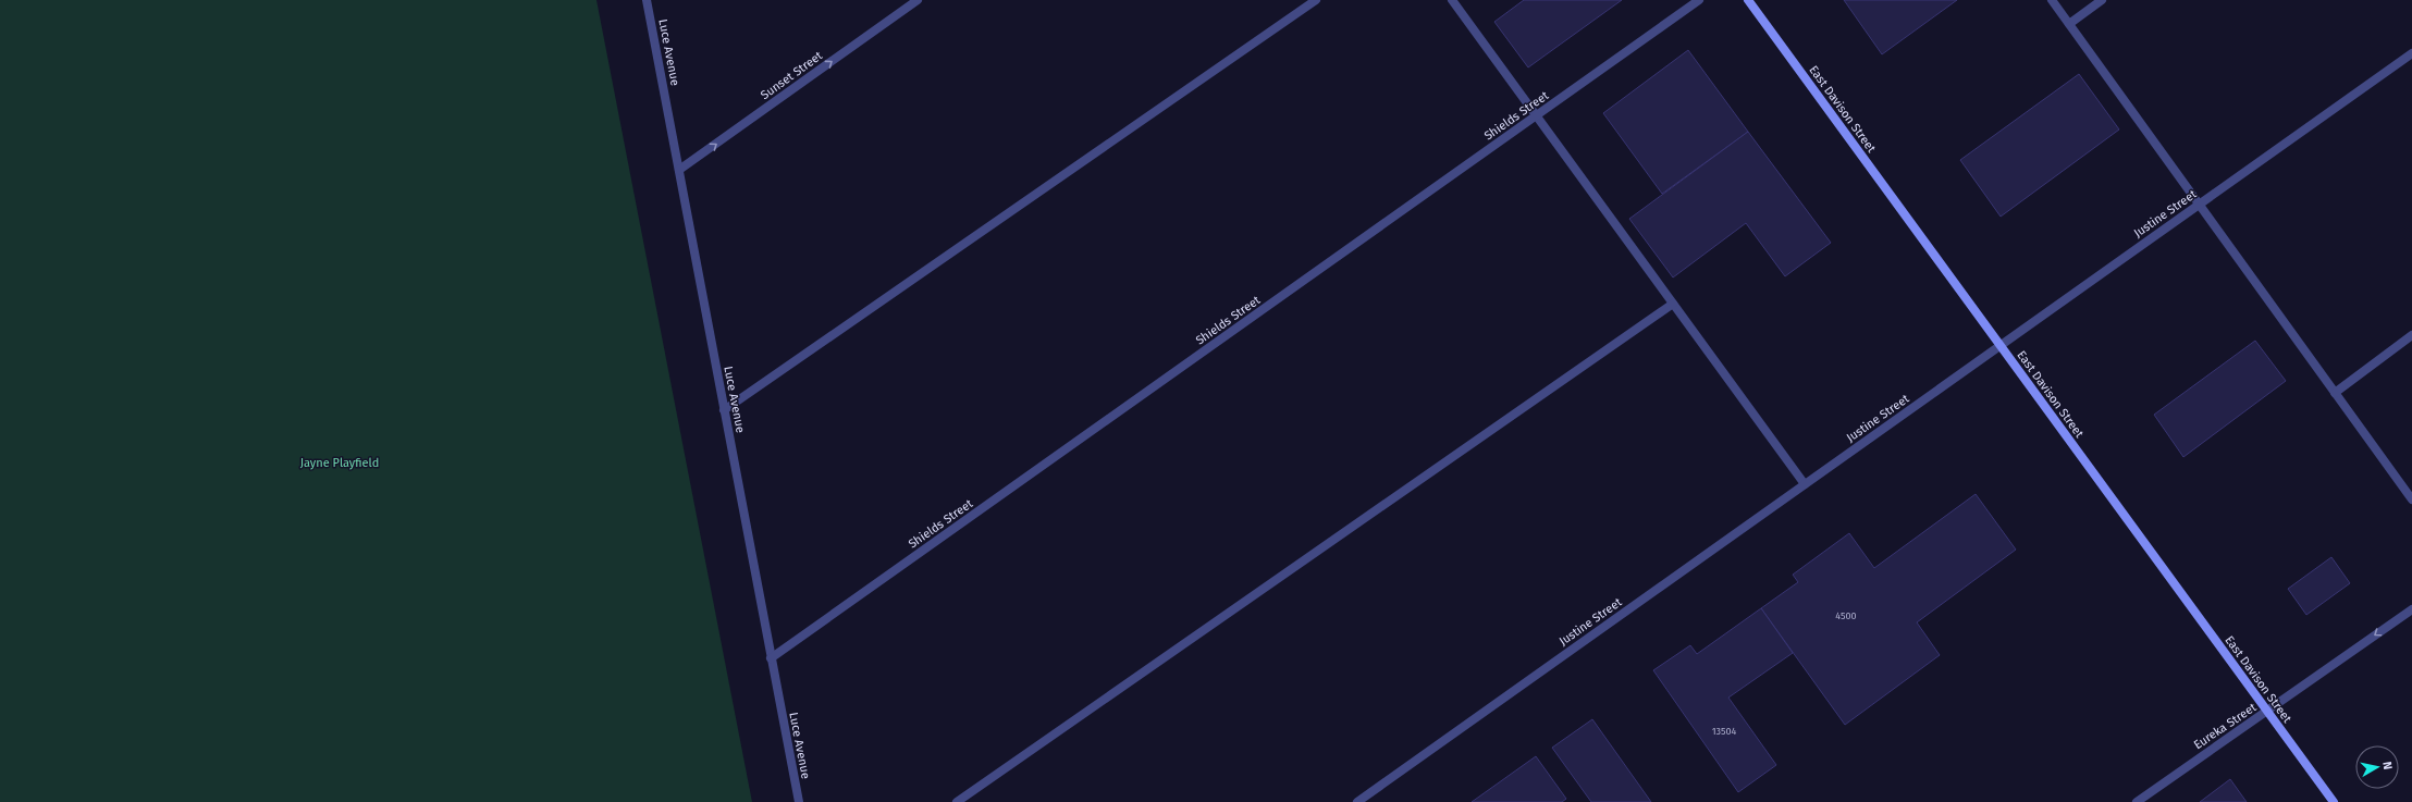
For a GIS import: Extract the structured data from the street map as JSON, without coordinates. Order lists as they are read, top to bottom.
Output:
{
  "streets": {
    "main road": ["East Davison Street"],
    "street": [
      "Luce Avenue",
      "Sunset Street",
      "Shields Street",
      "Justine Street",
      "Eureka Street"
    ]
  },
  "crossings": [
    ["Luce Avenue", "Sunset Street"],
    ["Luce Avenue", "Shields Street"],
    ["East Davison Street", "Justine Street"],
    ["East Davison Street", "Eureka Street"]
  ],
  "one_way": ["Sunset Street", "Eureka Street"],
  "parks": ["Jayne Playfield"],
  "house_numbers": ["4500", "13504"],
  "north": "right"
}
